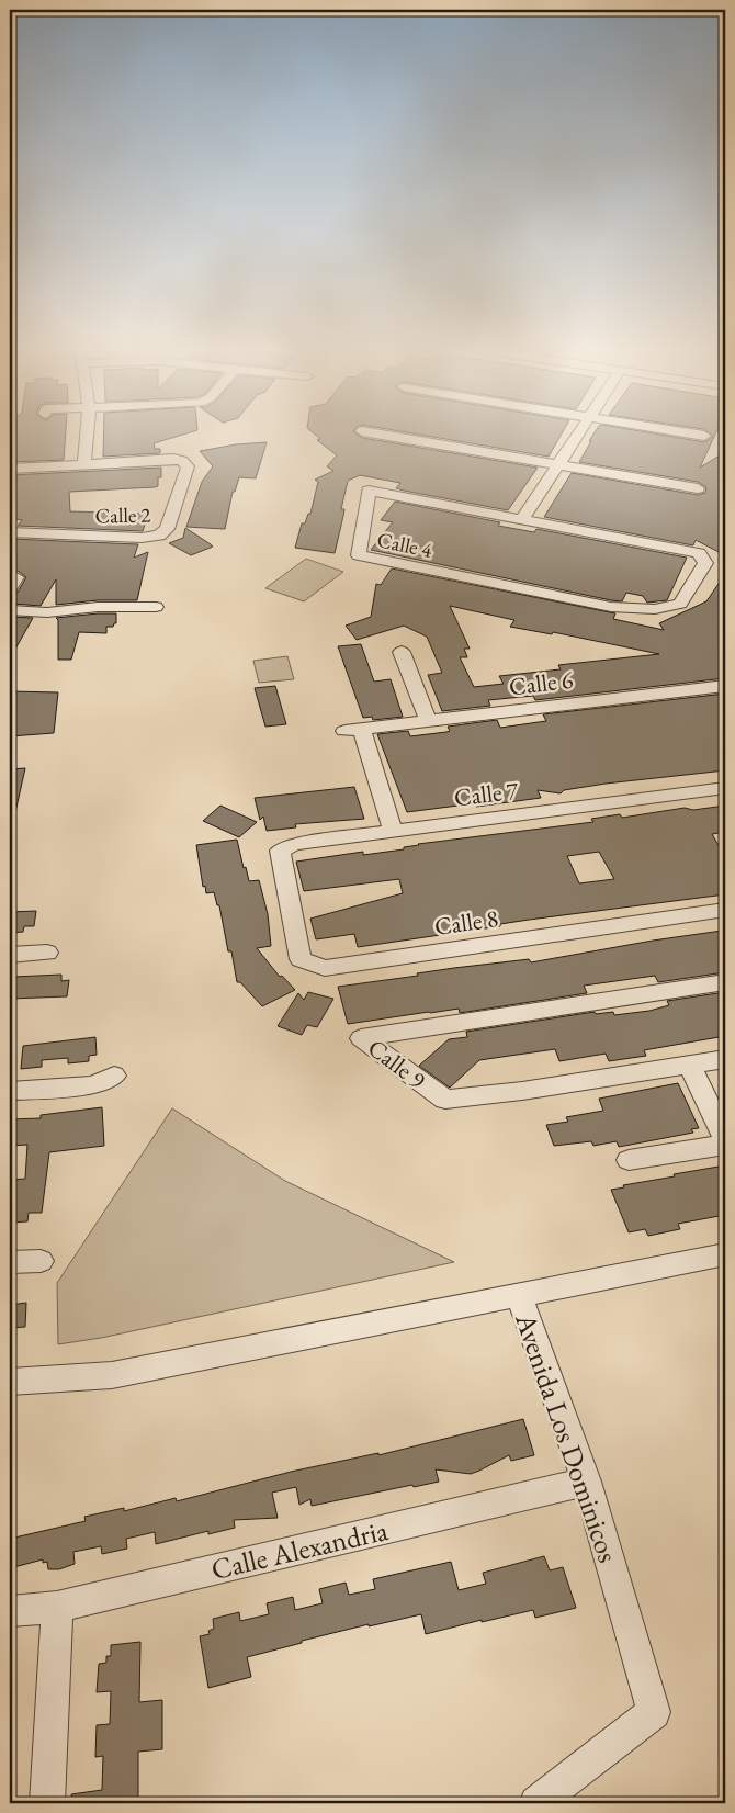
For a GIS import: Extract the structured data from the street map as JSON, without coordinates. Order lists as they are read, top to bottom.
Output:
{
  "streets": {
    "street": [
      "Calle 2",
      "Calle 4",
      "Calle 6",
      "Calle 7",
      "Calle 8",
      "Calle 9",
      "Avenida Los Dominicos",
      "Calle Alexandria"
    ]
  },
  "crossings": [
    ["Calle 6", "Calle 7"],
    ["Calle 7", "Calle 8"],
    ["Avenida Los Dominicos", "Calle Alexandria"]
  ]
}
